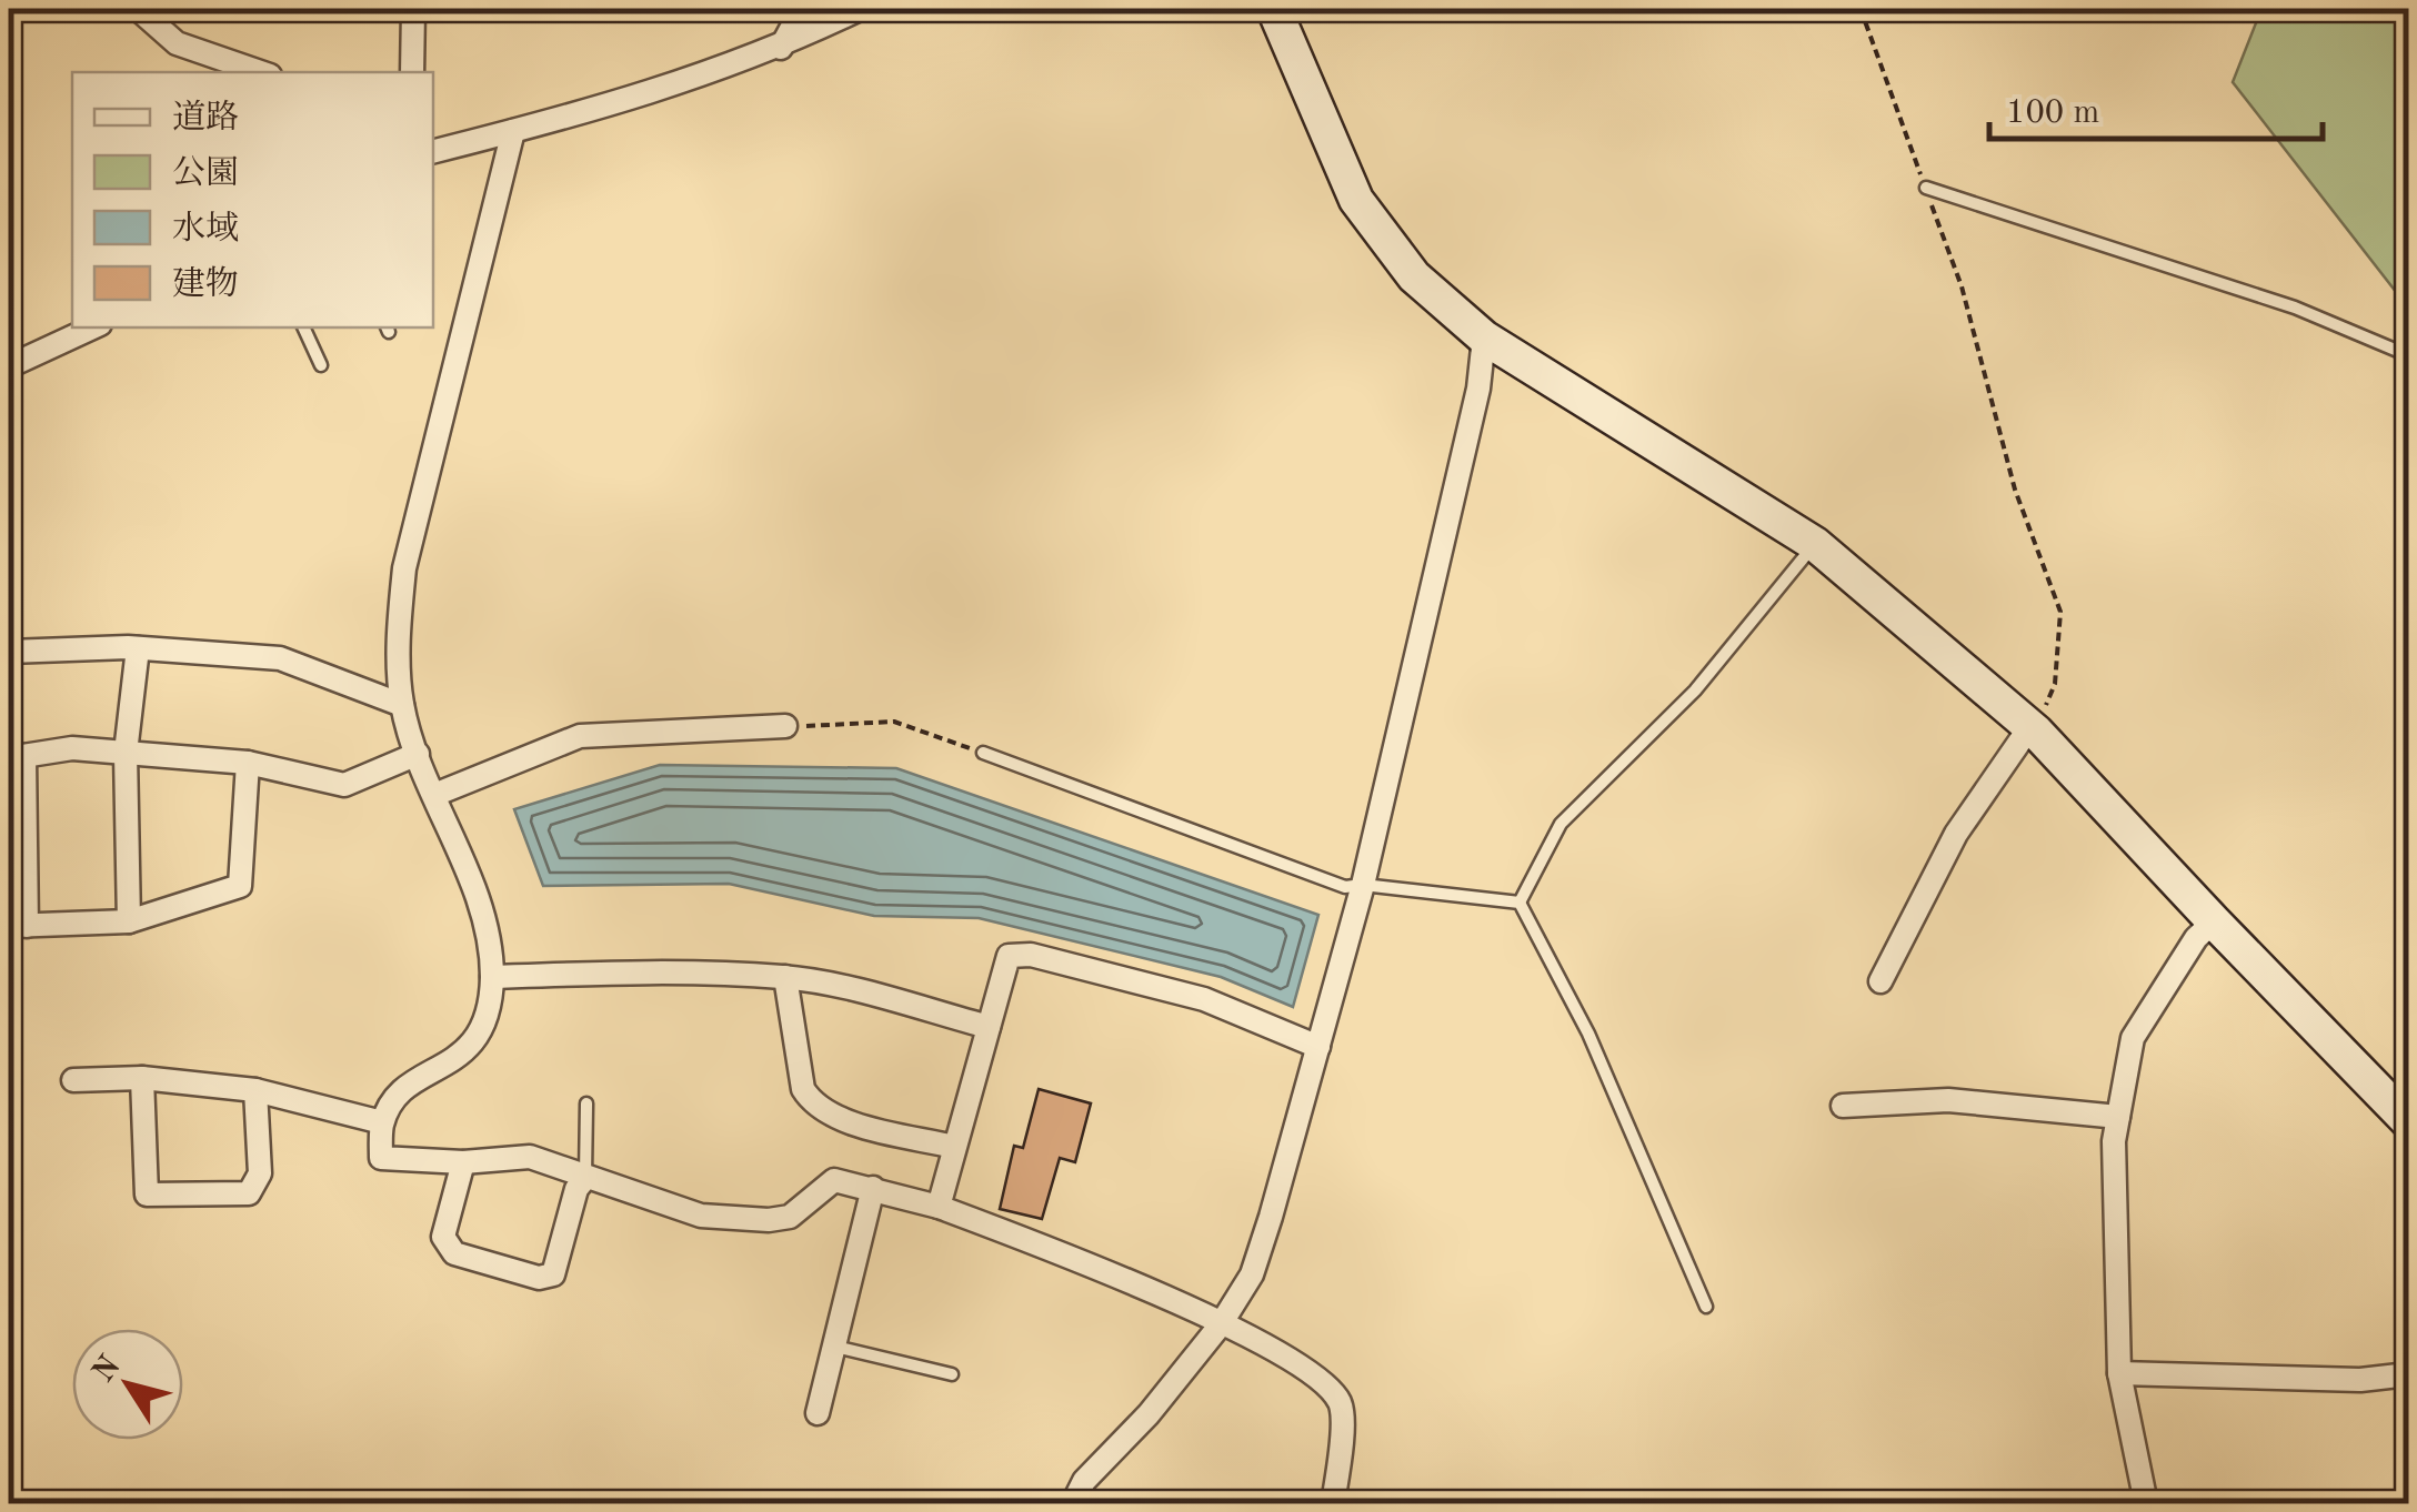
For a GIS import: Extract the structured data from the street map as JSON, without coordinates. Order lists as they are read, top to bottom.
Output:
{
  "legend": [
    "道路",
    "公園",
    "水域",
    "建物"
  ],
  "scale_bar": "100 m",
  "north": "top left"
}
